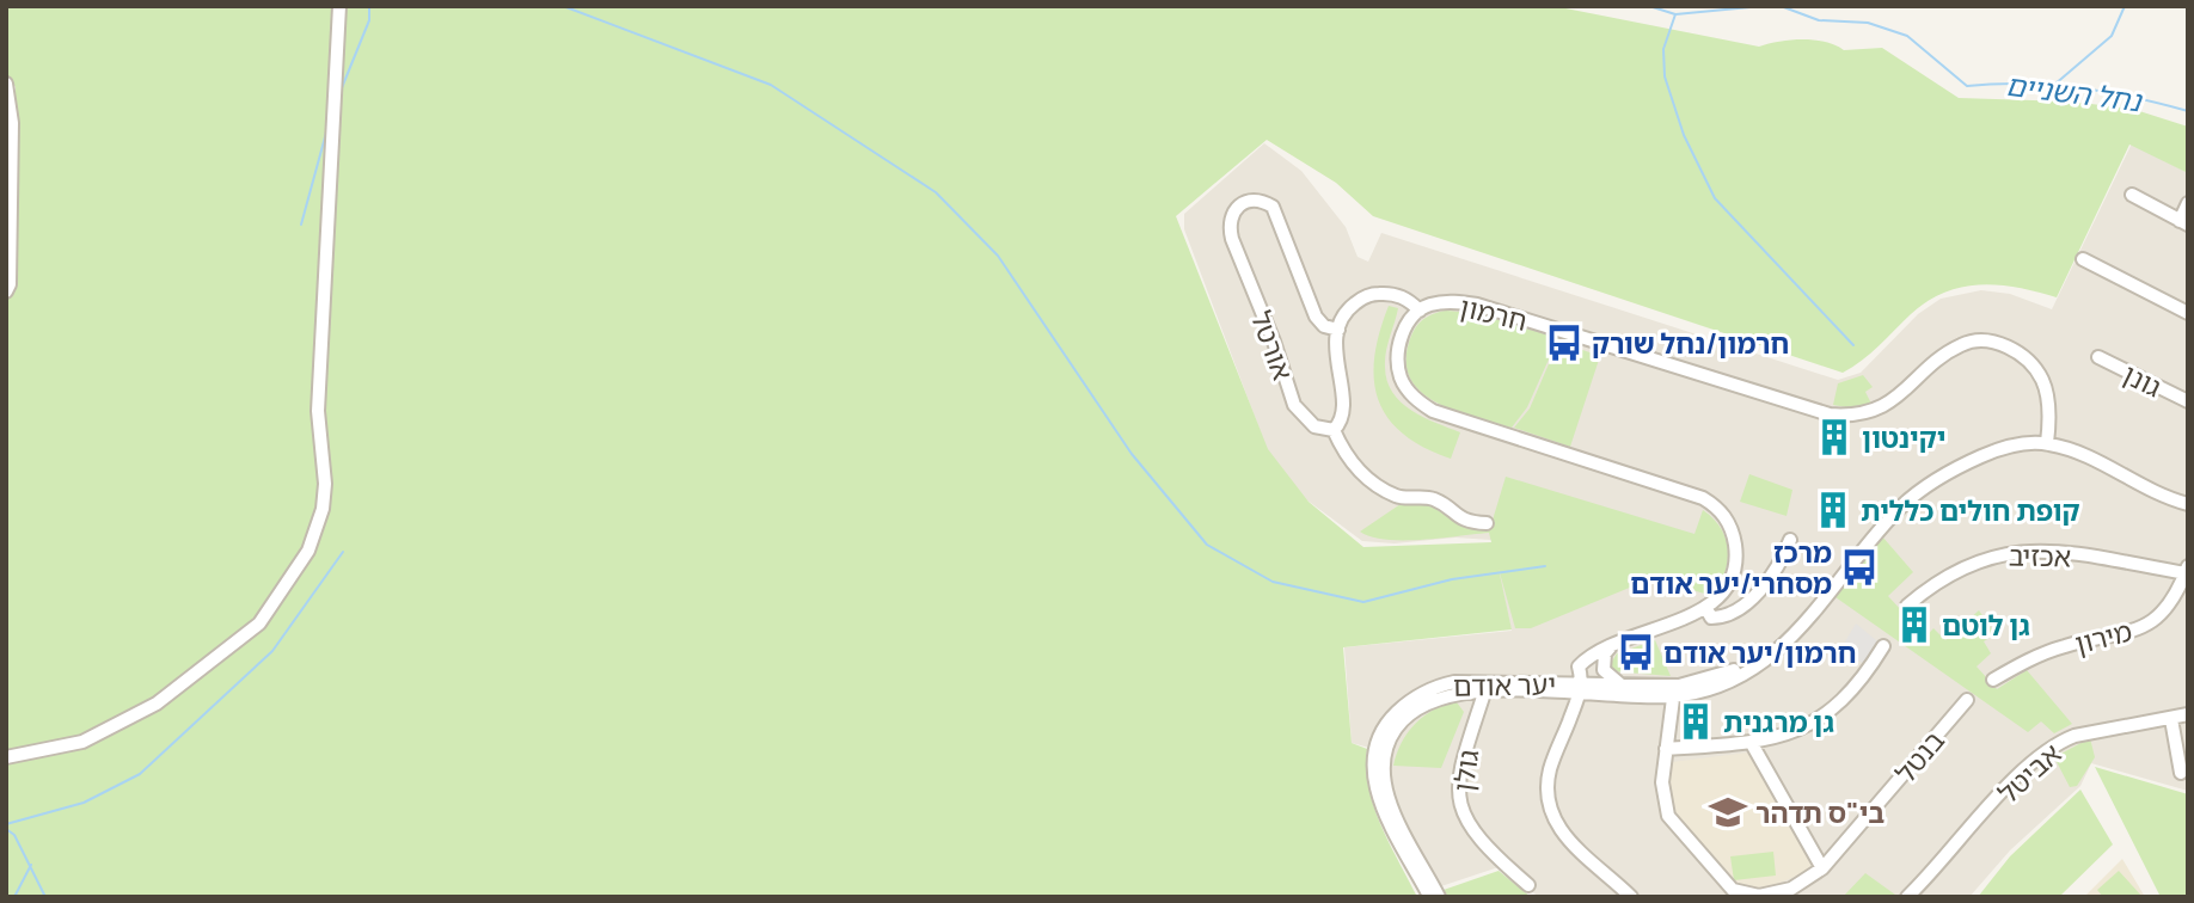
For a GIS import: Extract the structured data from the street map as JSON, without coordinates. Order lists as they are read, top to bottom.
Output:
{
  "streets": {
    "street": [
      "חרמון",
      "אורטל",
      "גונן",
      "אכזיב",
      "מירון",
      "יער אודם",
      "בנטל",
      "גולן",
      "אביטל"
    ]
  },
  "crossings": [
    ["חרמון", "יער אודם"],
    ["אכזיב", "מירון"],
    ["יער אודם", "בנטל"],
    ["יער אודם", "גולן"]
  ],
  "water": ["נחל השניים"],
  "places": {
    "bus stop": ["חרמון/נחל שורק", "מרכז מסחרי/יער אודם", "חרמון/יער אודם"],
    "building": [
      "יקינטון",
      "קופת חולים כללית",
      "גן לוטם",
      "גן מרגנית"
    ],
    "school or university": ["בי\"ס תדהר"]
  }
}
